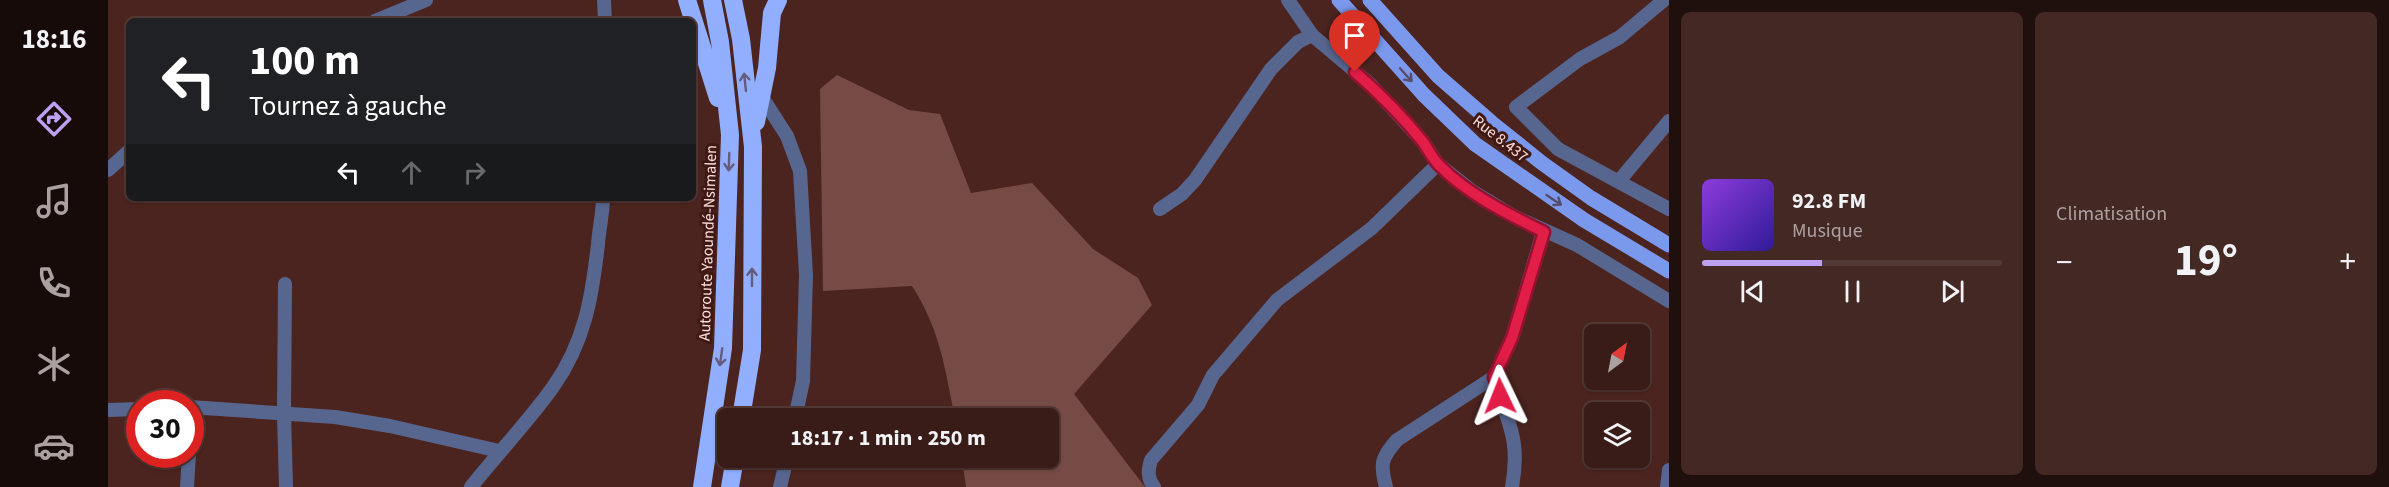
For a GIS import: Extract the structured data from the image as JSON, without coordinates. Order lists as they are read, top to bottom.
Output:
{
  "streets": {
    "highway": ["Autoroute Yaoundé-Nsimalen"],
    "main road": ["Rue 8.437"]
  },
  "north": "top right",
  "page": {
    "tabs": "18:16",
    "tile": "Climatisation",
    "turn": ["100 m", "Tournez à gauche"],
    "song": ["92.8 FM", "Musique"],
    "heat": ["−", "19°", "+"],
    "limit": "30",
    "trip": "18:17 · 1 min · 250 m"
  }
}
